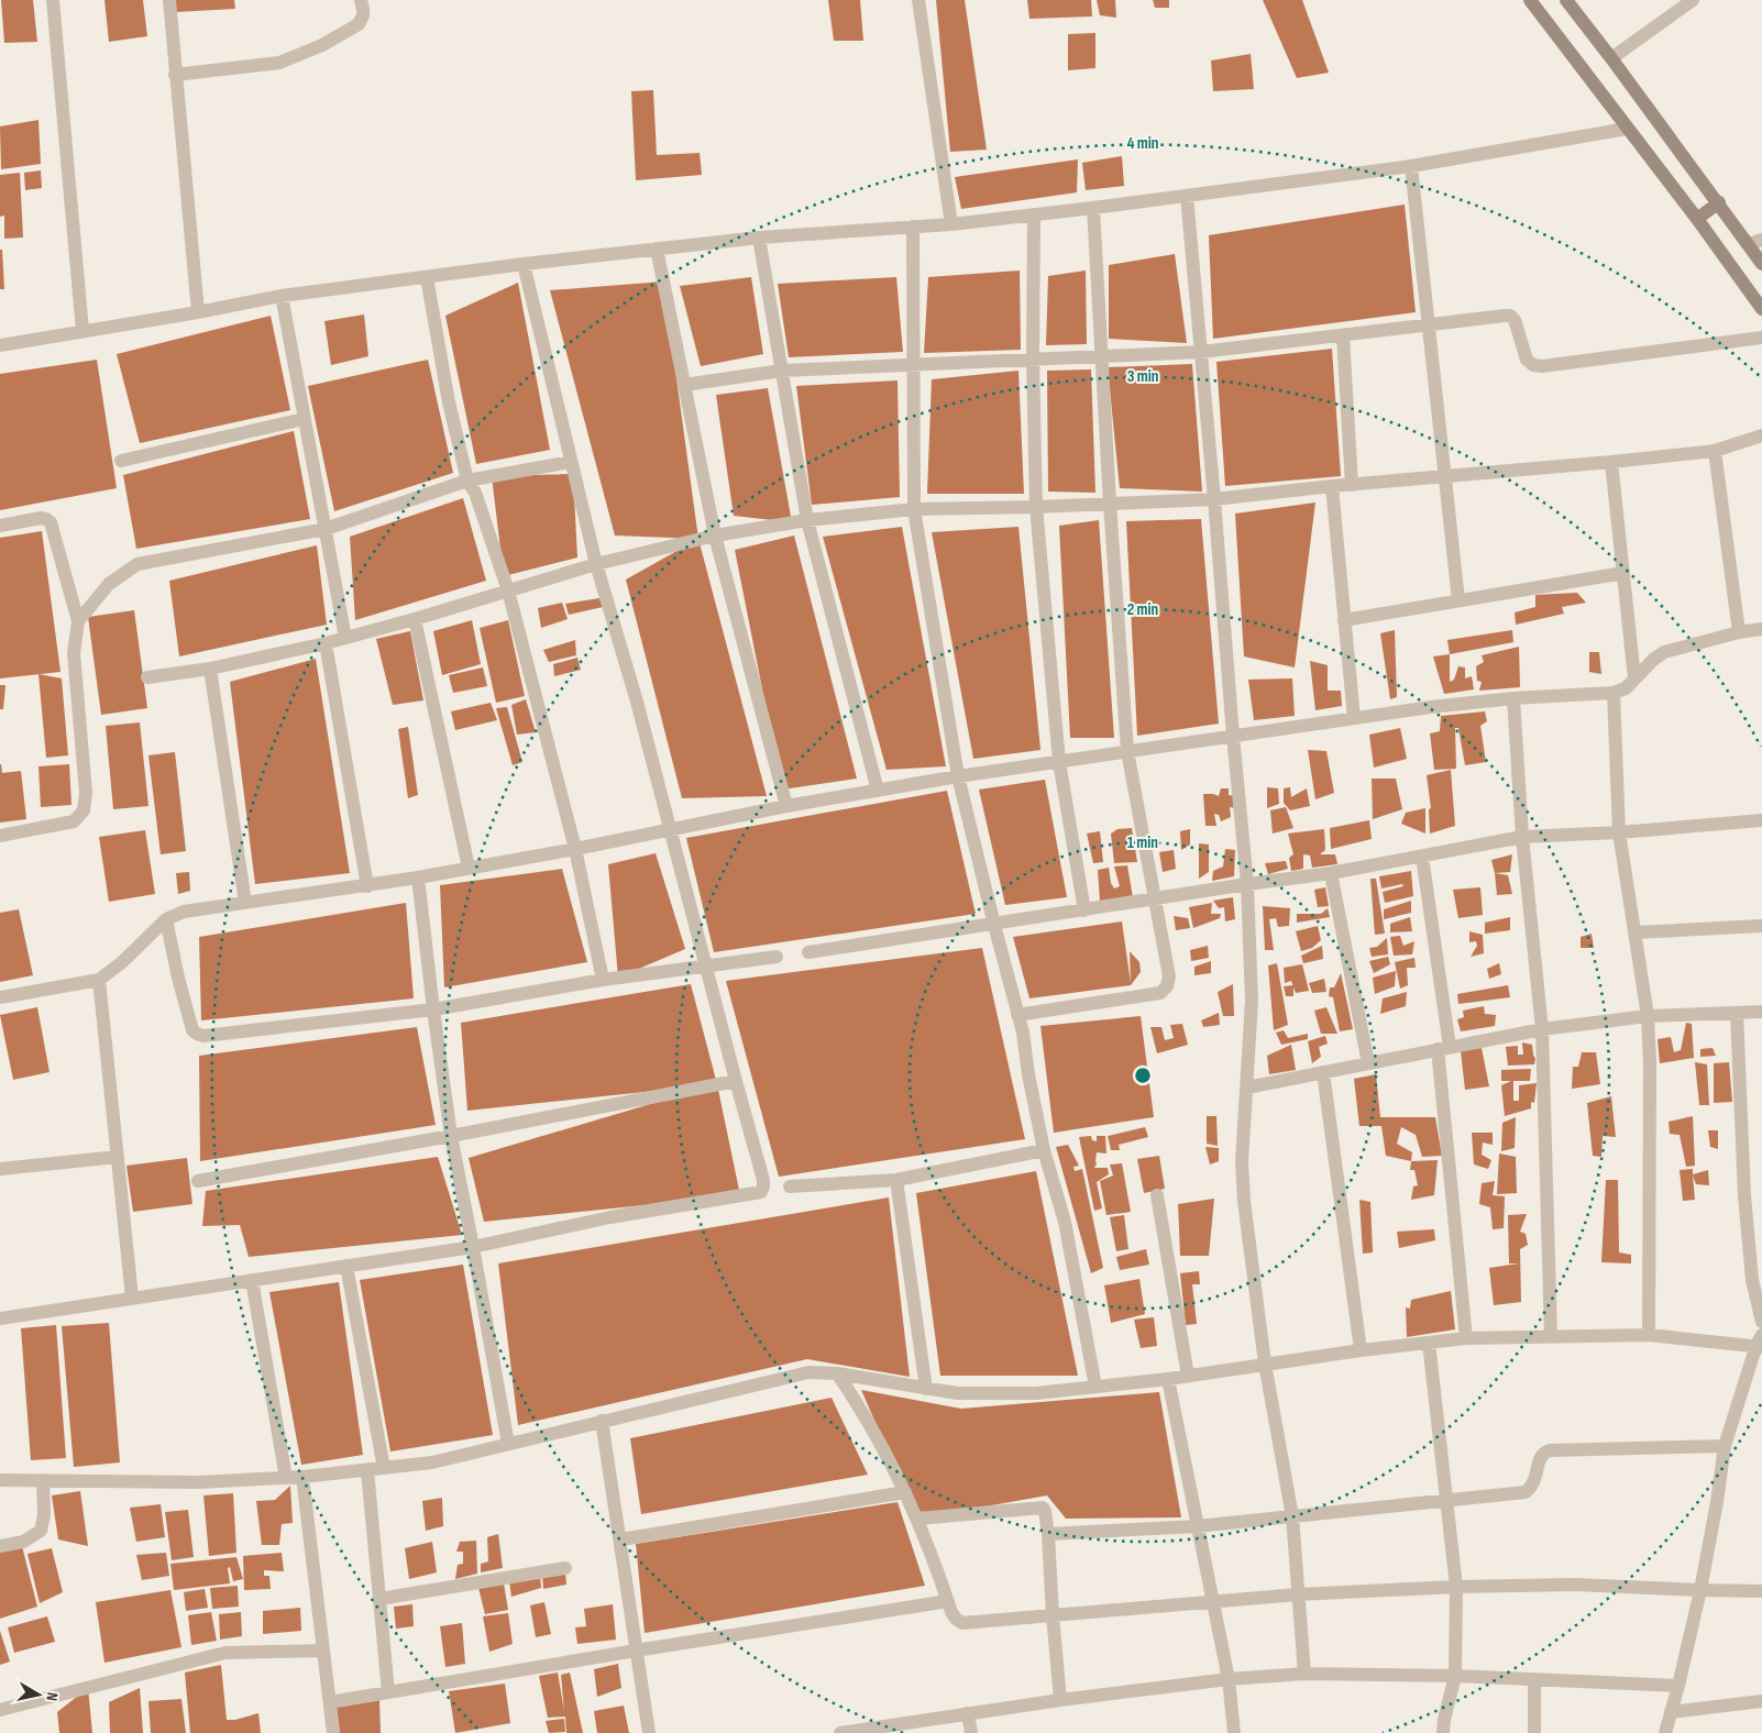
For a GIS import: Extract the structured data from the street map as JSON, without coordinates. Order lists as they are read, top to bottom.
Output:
{
  "north": "right",
  "rings": [
    "4 min",
    "3 min",
    "2 min",
    "1 min"
  ]
}
